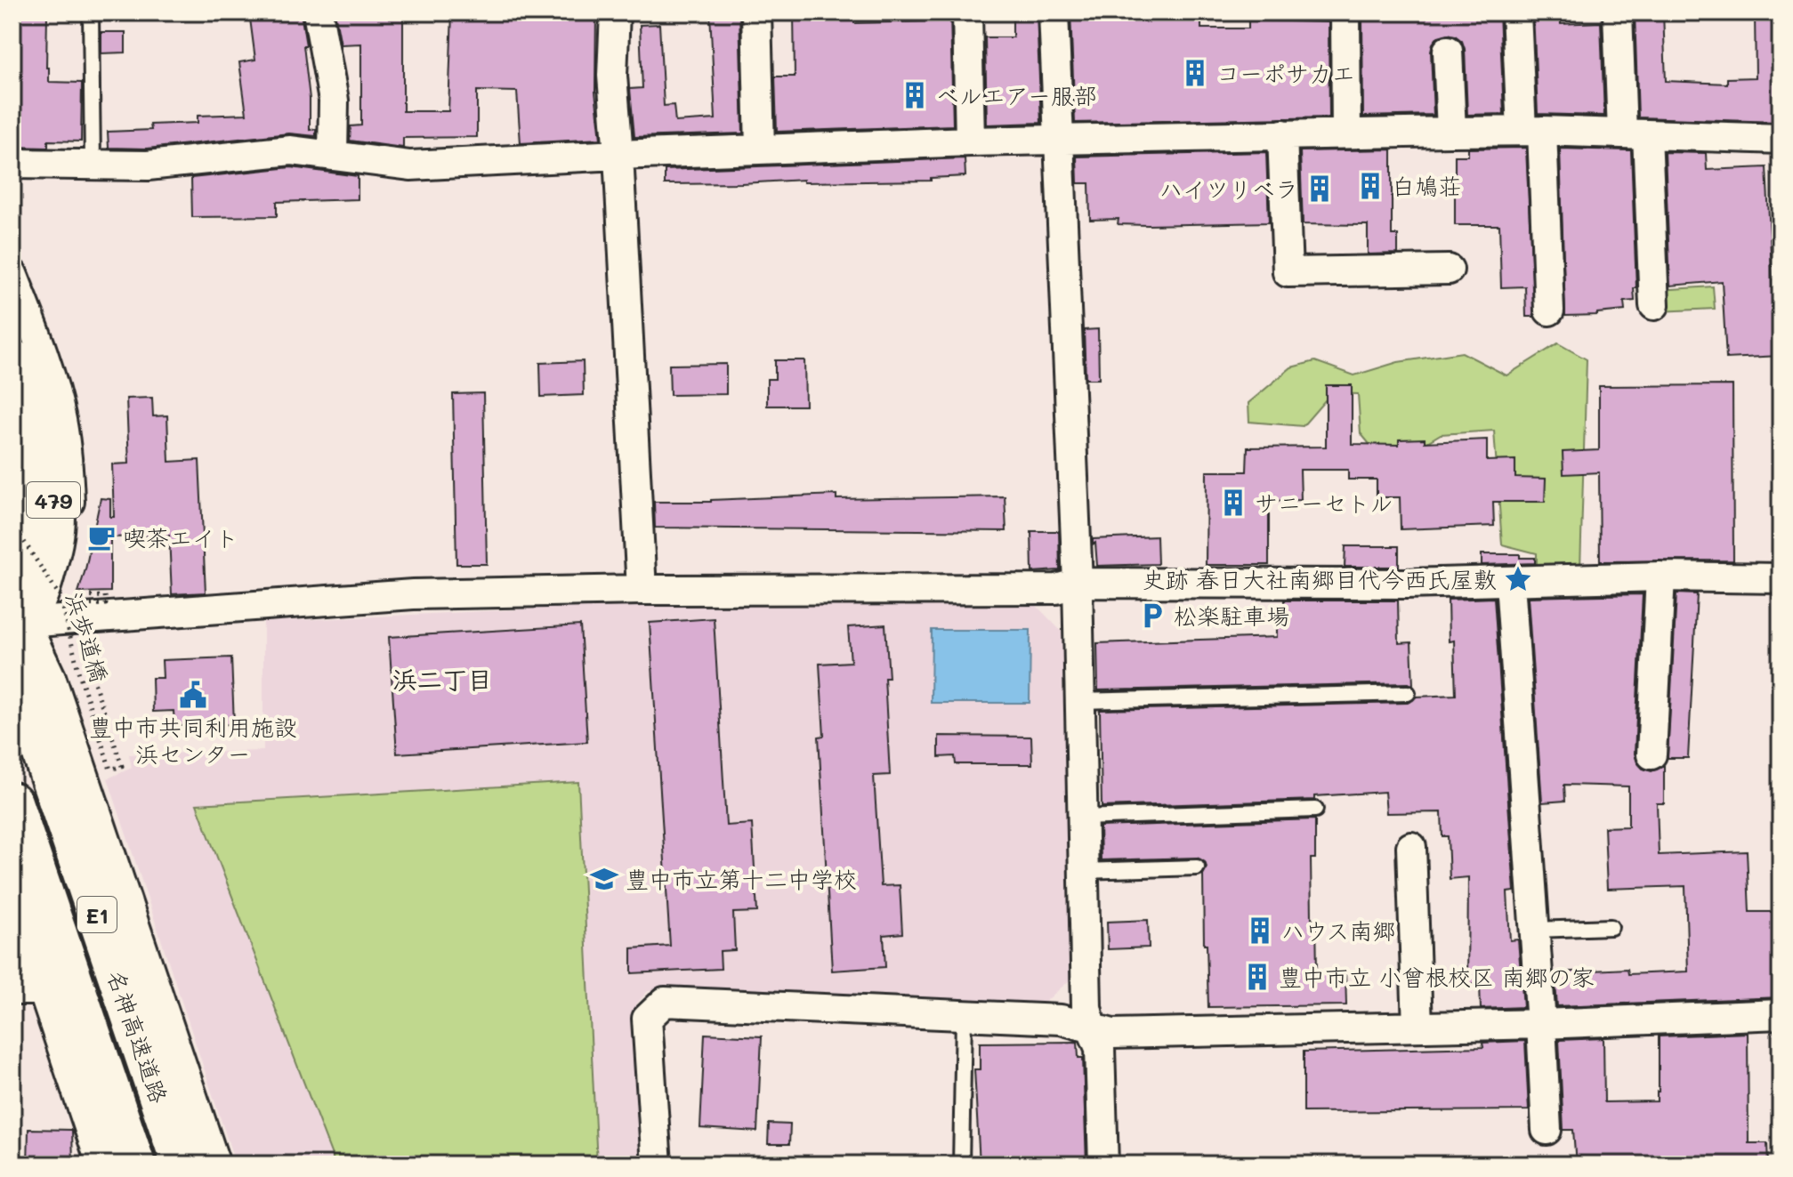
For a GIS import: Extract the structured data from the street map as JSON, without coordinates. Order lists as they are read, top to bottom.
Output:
{
  "streets": {
    "highway": ["479", "E1", "名神高速道路"],
    "path": ["浜歩道橋"]
  },
  "districts": ["浜二丁目"],
  "places": {
    "building": [
      "コーポサカエ",
      "ベルエアー服部",
      "白鳩荘",
      "ハイツリベラ",
      "サニーセトル",
      "ハウス南郷",
      "豊中市立 小曾根校区 南郷の家"
    ],
    "cafe": ["喫茶エイト"],
    "place": ["史跡 春日大社南郷目代今西氏屋敷"],
    "parking": ["松楽駐車場"],
    "public building": ["豊中市共同利用施設 浜センター"],
    "school or university": ["豊中市立第十二中学校"]
  }
}
